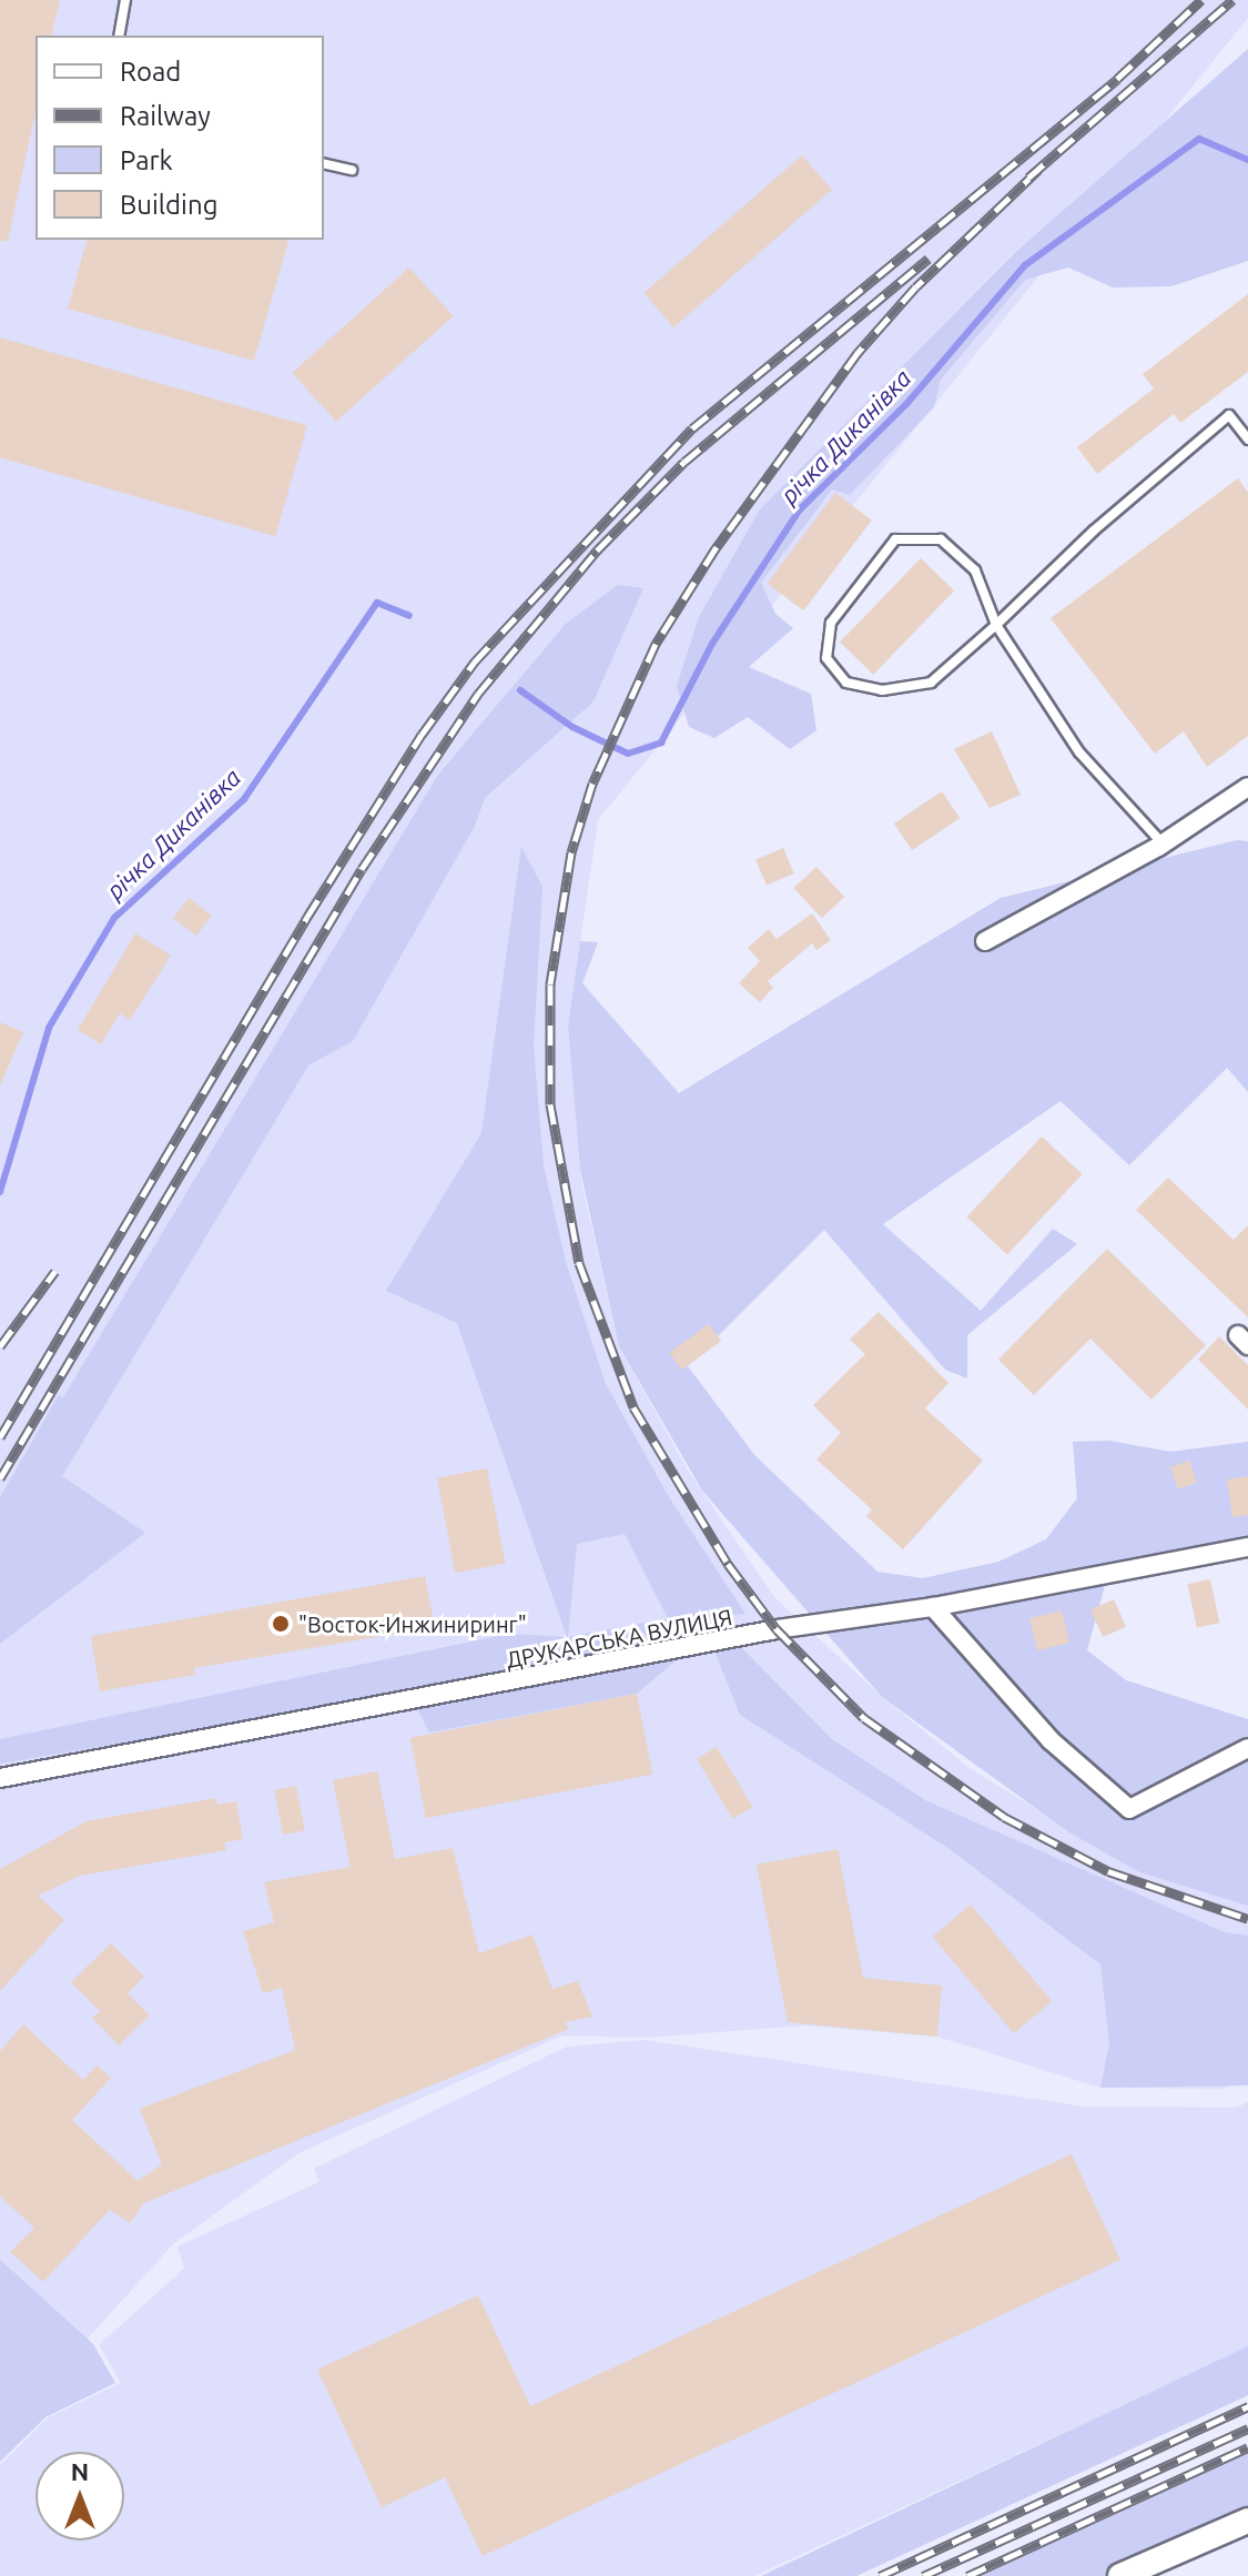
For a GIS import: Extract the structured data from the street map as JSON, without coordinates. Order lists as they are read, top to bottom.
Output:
{
  "streets": {
    "street": ["ДРУКАРСЬКА ВУЛИЦЯ"]
  },
  "water": ["річка Диканівка"],
  "places": ["\"Восток-Инжиниринг\""],
  "legend": [
    "Road",
    "Railway",
    "Park",
    "Building"
  ],
  "north": "top"
}
